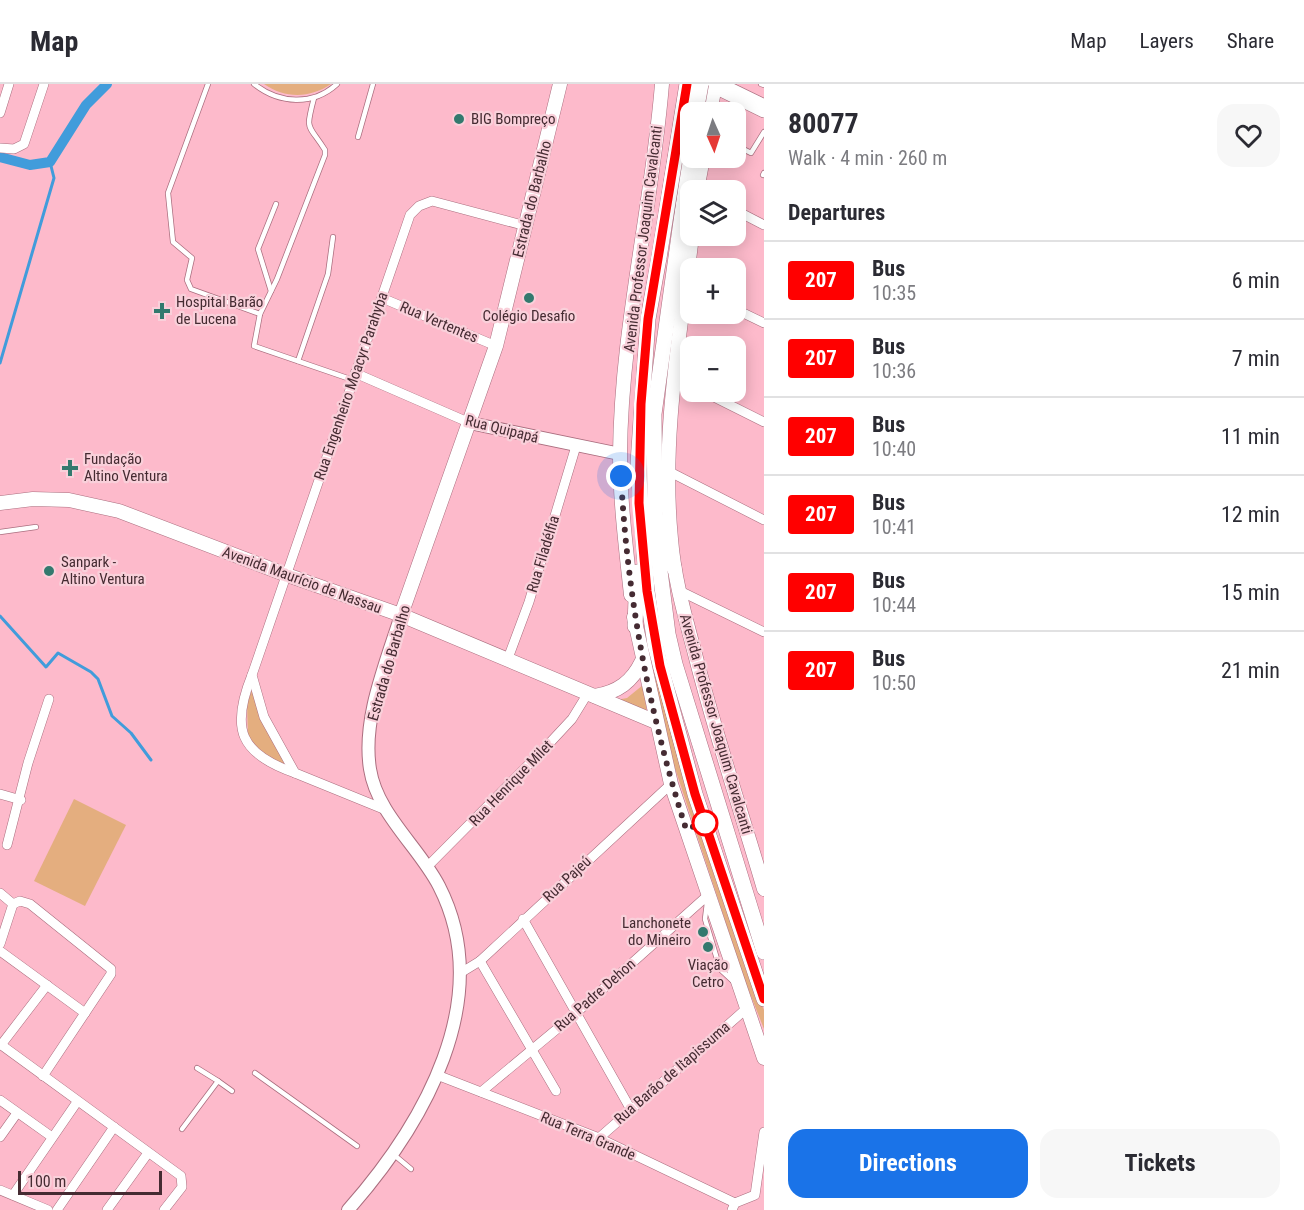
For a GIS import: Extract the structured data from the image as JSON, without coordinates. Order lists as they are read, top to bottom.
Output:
{
  "streets": {
    "main road": ["Estrada do Barbalho", "Avenida Professor Joaquim Cavalcanti", "Avenida Maurício de Nassau"],
    "street": [
      "Rua Vertentes",
      "Rua Engenheiro Moacyr Parahyba",
      "Rua Quipapá",
      "Rua Filadélfia",
      "Rua Henrique Milet",
      "Rua Pajeú",
      "Rua Padre Dehon",
      "Rua Barão de Itapissuma",
      "Rua Terra Grande"
    ]
  },
  "crossings": [
    ["Estrada do Barbalho", "Rua Vertentes"],
    ["Estrada do Barbalho", "Rua Engenheiro Moacyr Parahyba"],
    ["Estrada do Barbalho", "Rua Quipapá"],
    ["Estrada do Barbalho", "Avenida Maurício de Nassau"],
    ["Estrada do Barbalho", "Rua Henrique Milet"],
    ["Estrada do Barbalho", "Rua Pajeú"],
    ["Estrada do Barbalho", "Rua Terra Grande"],
    ["Avenida Professor Joaquim Cavalcanti", "Rua Quipapá"],
    ["Avenida Professor Joaquim Cavalcanti", "Avenida Maurício de Nassau"],
    ["Avenida Professor Joaquim Cavalcanti", "Rua Pajeú"],
    ["Avenida Professor Joaquim Cavalcanti", "Rua Padre Dehon"],
    ["Avenida Professor Joaquim Cavalcanti", "Rua Barão de Itapissuma"],
    ["Rua Vertentes", "Rua Engenheiro Moacyr Parahyba"],
    ["Rua Engenheiro Moacyr Parahyba", "Rua Quipapá"],
    ["Rua Engenheiro Moacyr Parahyba", "Avenida Maurício de Nassau"],
    ["Rua Quipapá", "Rua Filadélfia"],
    ["Rua Filadélfia", "Avenida Maurício de Nassau"],
    ["Avenida Maurício de Nassau", "Rua Henrique Milet"],
    ["Rua Padre Dehon", "Rua Terra Grande"],
    ["Rua Barão de Itapissuma", "Rua Terra Grande"]
  ],
  "places": {
    "other": [
      "BIG Bompreço",
      "Colégio Desafio",
      "Sanpark - Altino Ventura",
      "Lanchonete do Mineiro",
      "Viação Cetro"
    ],
    "health": ["Hospital Barão de Lucena", "Fundação Altino Ventura"]
  },
  "lines": ["bus line 207"],
  "scale_bar": "100 m",
  "north": "bottom",
  "page": {
    "header": "Map",
    "nav": ["Map", "Layers", "Share"],
    "heading": [
      ["80077", "Walk · 4 min · 260 m"],
      "Departures"
    ],
    "map_buttons": ["+", "−"],
    "list": [
      {
        "mark": "207",
        "name": "Bus",
        "note": "10:35",
        "value": "6 min"
      },
      {
        "mark": "207",
        "name": "Bus",
        "note": "10:36",
        "value": "7 min"
      },
      {
        "mark": "207",
        "name": "Bus",
        "note": "10:40",
        "value": "11 min"
      },
      {
        "mark": "207",
        "name": "Bus",
        "note": "10:41",
        "value": "12 min"
      },
      {
        "mark": "207",
        "name": "Bus",
        "note": "10:44",
        "value": "15 min"
      },
      {
        "mark": "207",
        "name": "Bus",
        "note": "10:50",
        "value": "21 min"
      }
    ],
    "buttons": ["Directions", "Tickets"],
    "scale": "100 m"
  }
}
